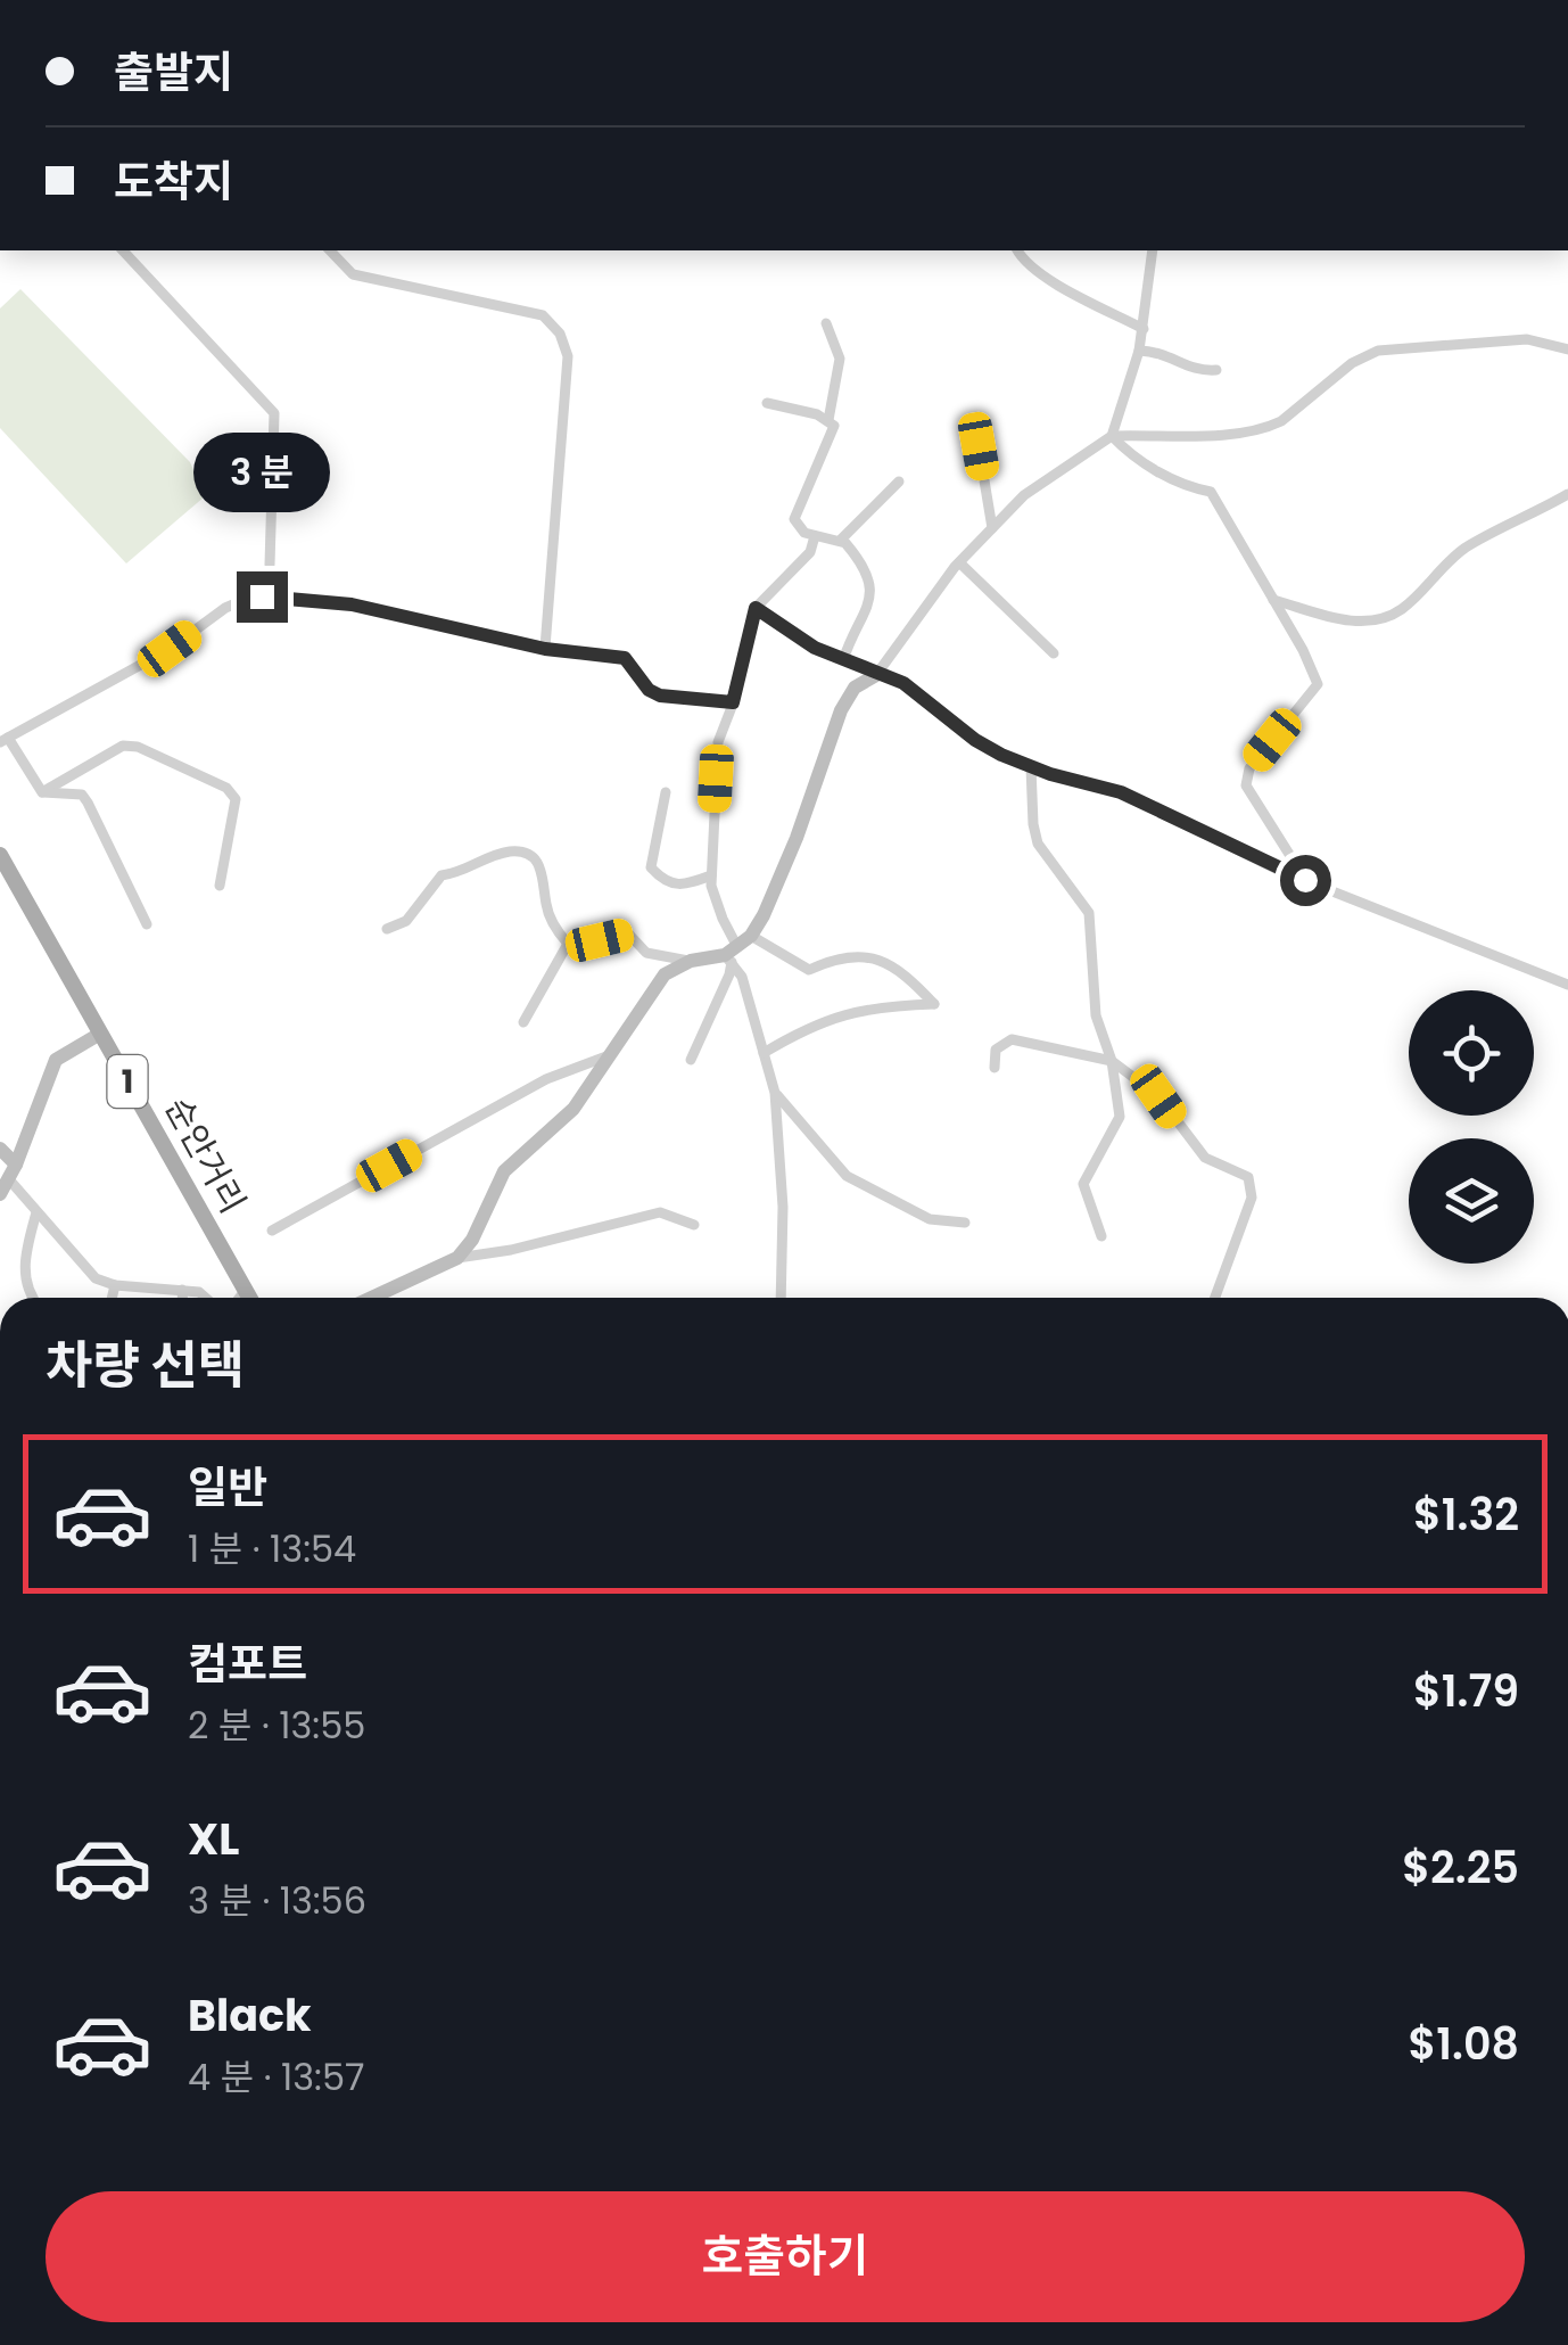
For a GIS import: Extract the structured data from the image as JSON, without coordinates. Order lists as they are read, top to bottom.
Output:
{
  "streets": {
    "main road": ["1", "순안거리"]
  },
  "page": {
    "banner": ["출발지", "도착지"],
    "bubble": "3 분",
    "heading": "차량 선택",
    "list": [
      {
        "name": "일반",
        "note": "1 분 · 13:54",
        "value": "$1.32"
      },
      {
        "name": "컴포트",
        "note": "2 분 · 13:55",
        "value": "$1.79"
      },
      {
        "name": "XL",
        "note": "3 분 · 13:56",
        "value": "$2.25"
      },
      {
        "name": "Black",
        "note": "4 분 · 13:57",
        "value": "$1.08"
      }
    ],
    "buttons": "호출하기"
  }
}
